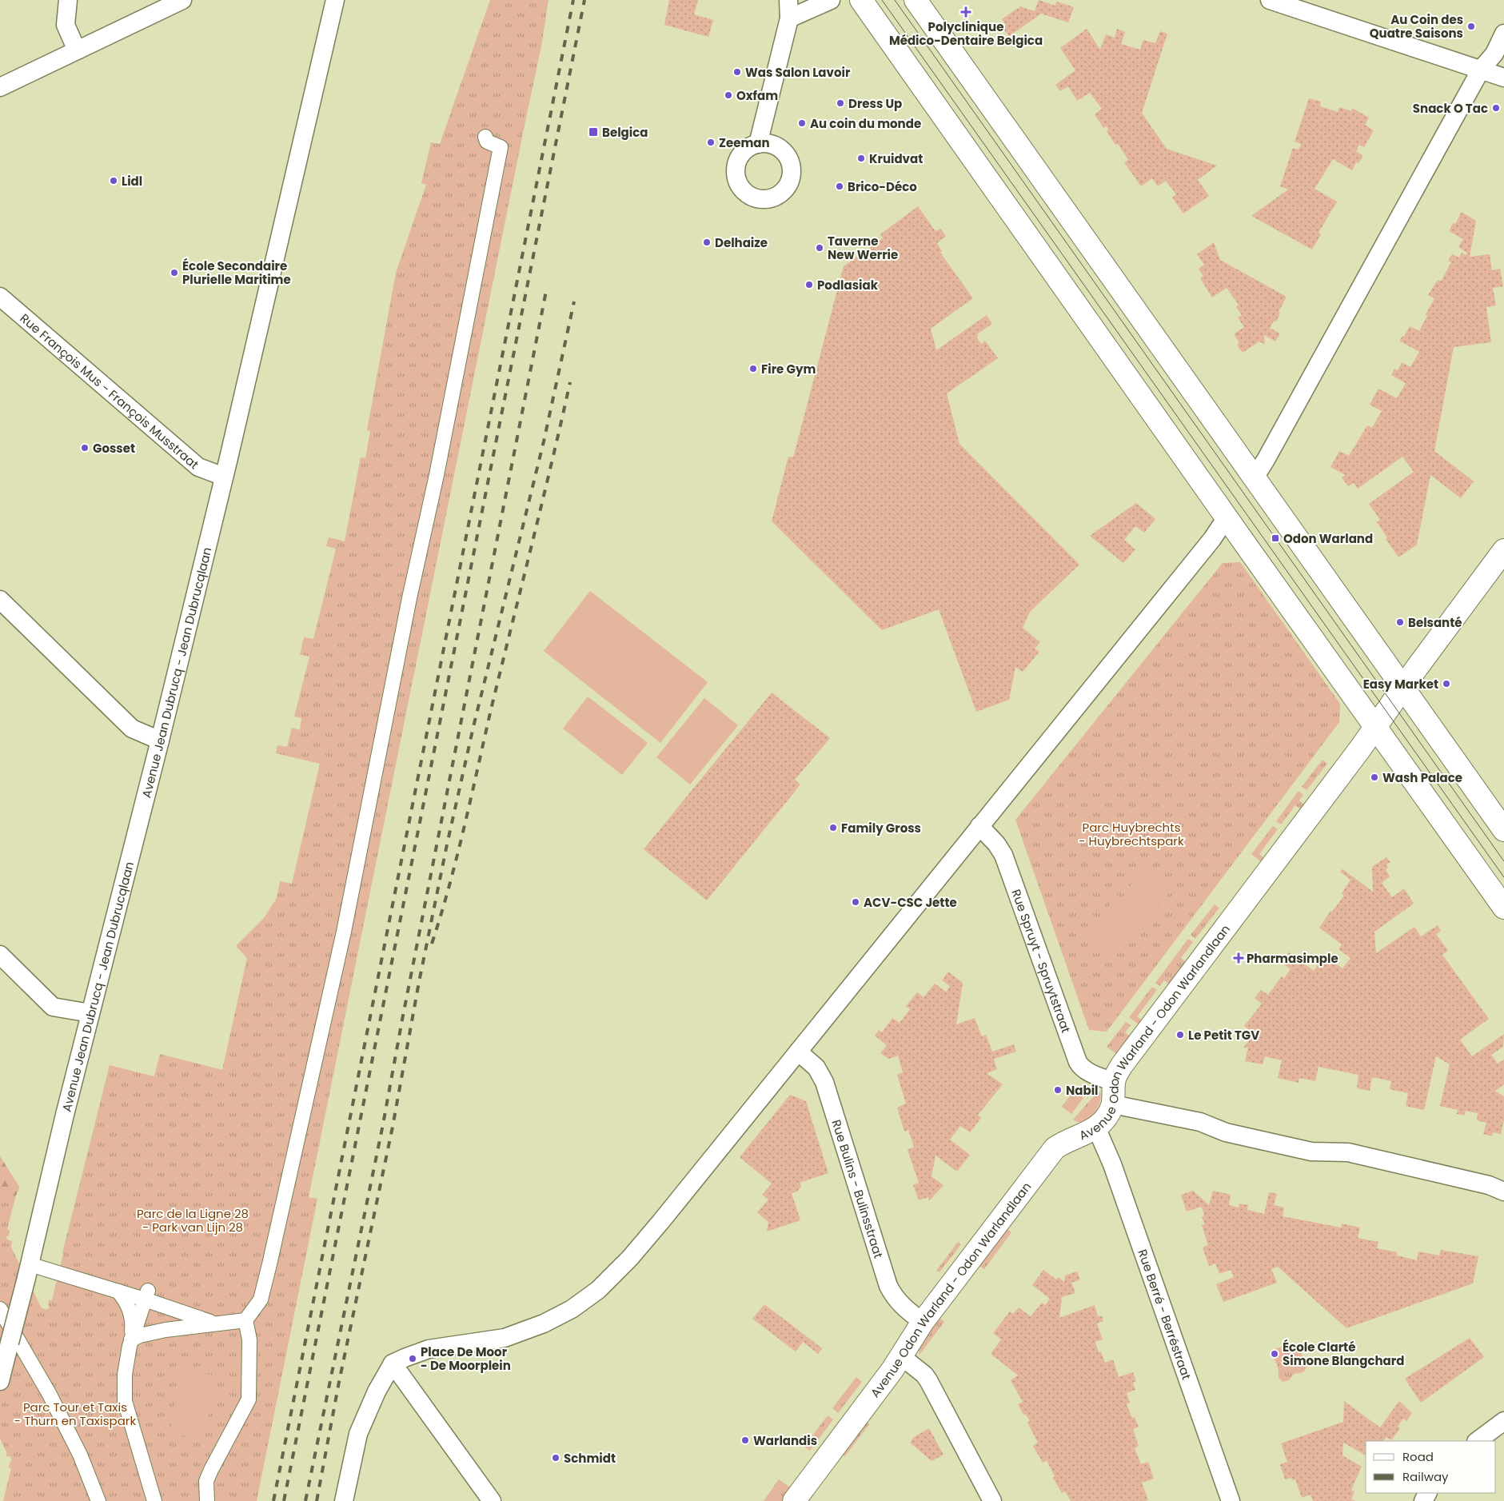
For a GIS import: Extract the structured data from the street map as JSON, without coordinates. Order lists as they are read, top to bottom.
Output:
{
  "streets": {
    "street": [
      "Rue François Mus - François Musstraat",
      "Avenue Jean Dubrucq - Jean Dubrucqlaan",
      "Rue Spruyt - Spruytstraat",
      "Avenue Odon Warland - Odon Warlandlaan",
      "Rue Bulins - Bulinsstraat",
      "Rue Berré - Berréstraat"
    ]
  },
  "crossings": [
    ["Rue François Mus - François Musstraat", "Avenue Jean Dubrucq - Jean Dubrucqlaan"],
    ["Rue Spruyt - Spruytstraat", "Avenue Odon Warland - Odon Warlandlaan"],
    ["Avenue Odon Warland - Odon Warlandlaan", "Rue Bulins - Bulinsstraat"],
    ["Avenue Odon Warland - Odon Warlandlaan", "Rue Berré - Berréstraat"]
  ],
  "parks": ["Parc Huybrechts - Huybrechtspark", "Parc de la Ligne 28 - Park van Lijn 28", "Parc Tour et Taxis - Thurn en Taxispark"],
  "places": {
    "health": ["Polyclinique Médico-Dentaire Belgica", "Pharmasimple"],
    "other": [
      "Au Coin des Quatre Saisons",
      "Was Salon Lavoir",
      "Oxfam",
      "Dress Up",
      "Snack O Tac",
      "Au coin du monde",
      "Zeeman",
      "Kruidvat",
      "Lidl",
      "Brico-Déco",
      "Delhaize",
      "Taverne New Werrie",
      "École Secondaire Plurielle Maritime",
      "Podlasiak",
      "Fire Gym",
      "Gosset",
      "Belsanté",
      "Easy Market",
      "Wash Palace",
      "Family Gross",
      "ACV-CSC Jette",
      "Le Petit TGV",
      "Nabil",
      "École Clarté Simone Blangchard",
      "Place De Moor - De Moorplein",
      "Warlandis",
      "Schmidt"
    ],
    "transit": ["Belgica", "Odon Warland"]
  },
  "legend": ["Road", "Railway"]
}
